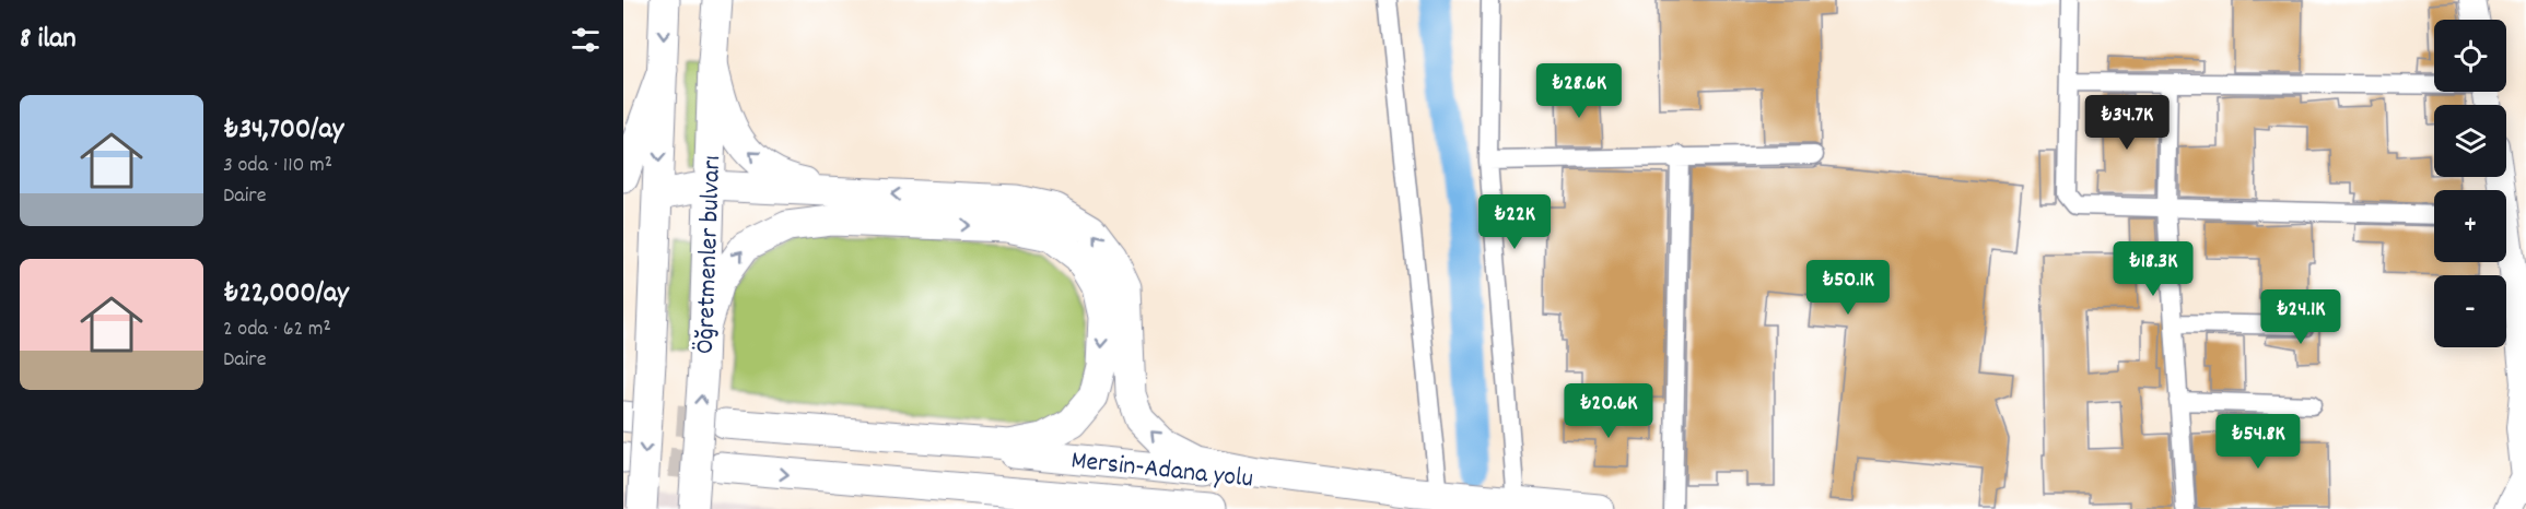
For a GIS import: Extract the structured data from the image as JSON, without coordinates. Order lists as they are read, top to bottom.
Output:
{
  "streets": {
    "main road": ["Öğretmenler bulvarı", "Mersin-Adana yolu"]
  },
  "crossings": [
    ["Öğretmenler bulvarı", "Mersin-Adana yolu"]
  ],
  "page": {
    "heading": "8 ilan",
    "map_buttons": ["+", "−"],
    "price": [
      "₺28.6K",
      "₺34.7K",
      "₺22K",
      "₺18.3K",
      "₺50.1K",
      "₺24.1K",
      "₺20.6K",
      "₺54.8K"
    ],
    "list": [
      {
        "name": "₺34,700/ay",
        "note": "3 oda · 110 m² · Daire"
      },
      {
        "name": "₺22,000/ay",
        "note": "2 oda · 62 m² · Daire"
      }
    ]
  }
}
